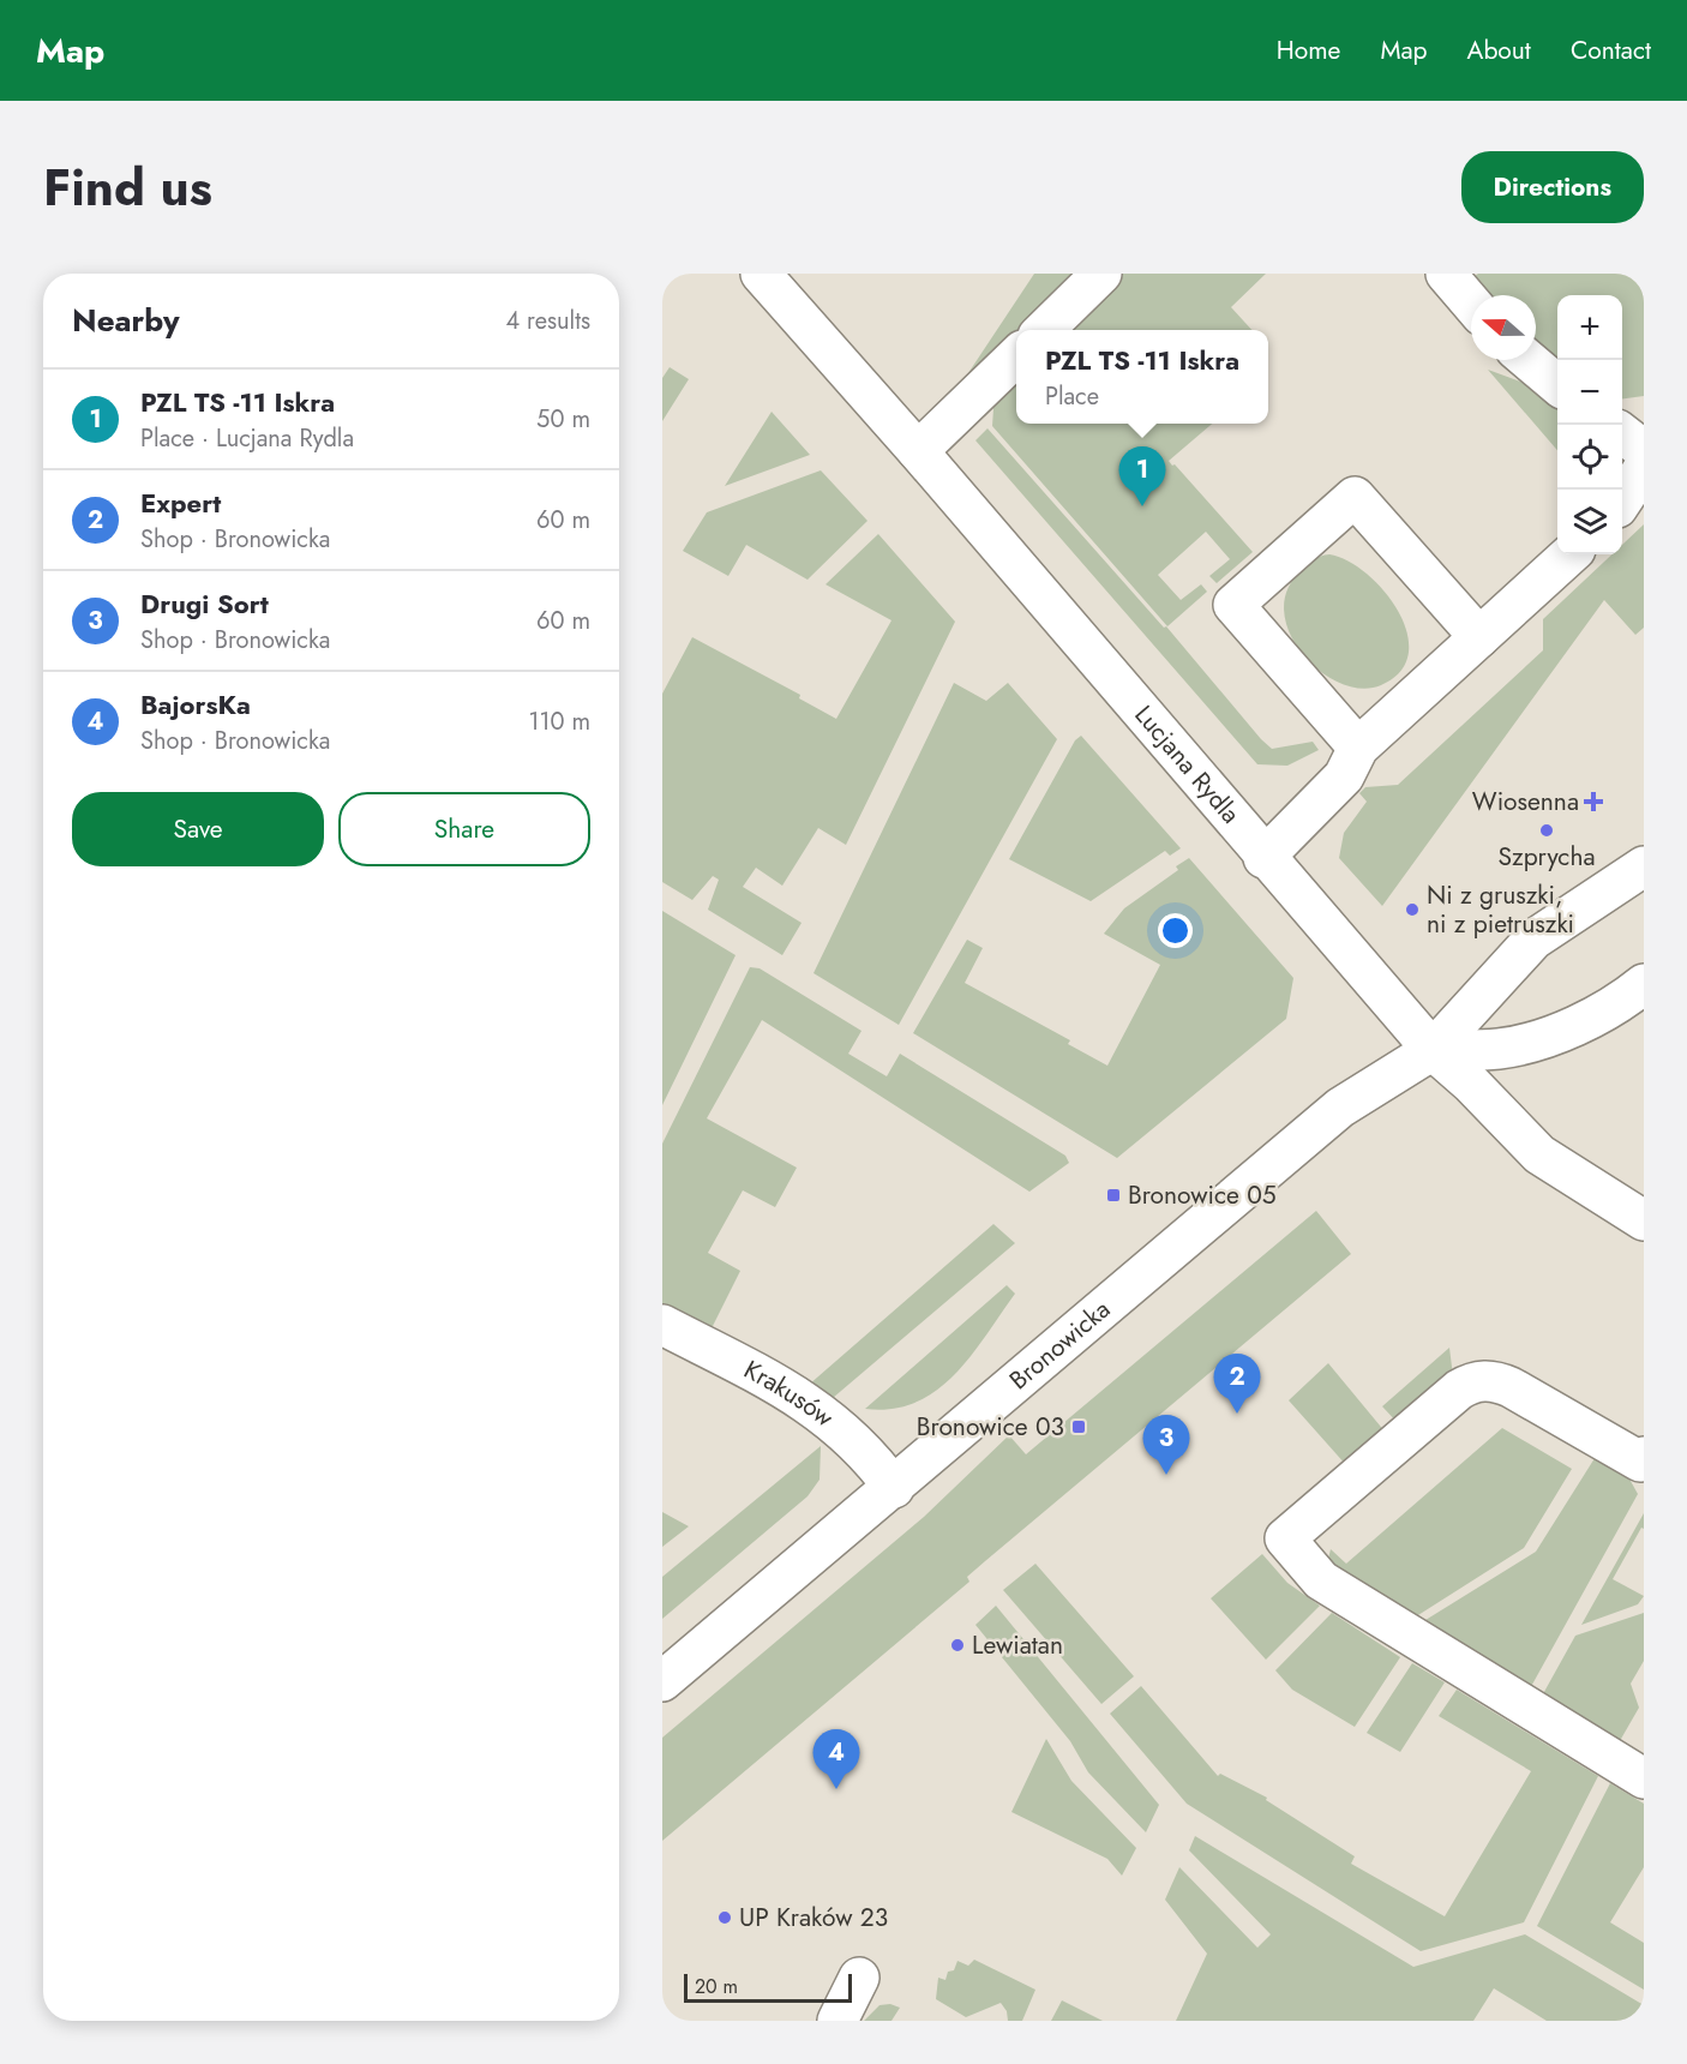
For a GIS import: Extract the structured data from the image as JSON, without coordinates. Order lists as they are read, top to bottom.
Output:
{
  "streets": {
    "street": ["Lucjana Rydla", "Bronowicka", "Krakusów"]
  },
  "crossings": [
    ["Lucjana Rydla", "Bronowicka"],
    ["Bronowicka", "Krakusów"]
  ],
  "places": {
    "health": ["Wiosenna"],
    "other": [
      "Szprycha",
      "Ni z gruszki, ni z pietruszki",
      "Lewiatan",
      "UP Kraków 23"
    ],
    "transit": ["Bronowice 05", "Bronowice 03"]
  },
  "scale_bar": "20 m",
  "north": "left",
  "page": {
    "header": "Map",
    "nav": [
      "Home",
      "Map",
      "About",
      "Contact"
    ],
    "title": "Find us",
    "buttons": [
      "Directions",
      ["Save", "Share"]
    ],
    "heading": ["Nearby", "4 results"],
    "map_buttons": ["+", "−"],
    "popup": ["PZL TS -11 Iskra", "Place"],
    "list": [
      {
        "mark": "1",
        "name": "PZL TS -11 Iskra",
        "note": "Place · Lucjana Rydla",
        "value": "50 m"
      },
      {
        "mark": "2",
        "name": "Expert",
        "note": "Shop · Bronowicka",
        "value": "60 m"
      },
      {
        "mark": "3",
        "name": "Drugi Sort",
        "note": "Shop · Bronowicka",
        "value": "60 m"
      },
      {
        "mark": "4",
        "name": "BajorsKa",
        "note": "Shop · Bronowicka",
        "value": "110 m"
      }
    ],
    "pins": [
      "1",
      "2",
      "3",
      "4"
    ],
    "scale": "20 m"
  }
}
